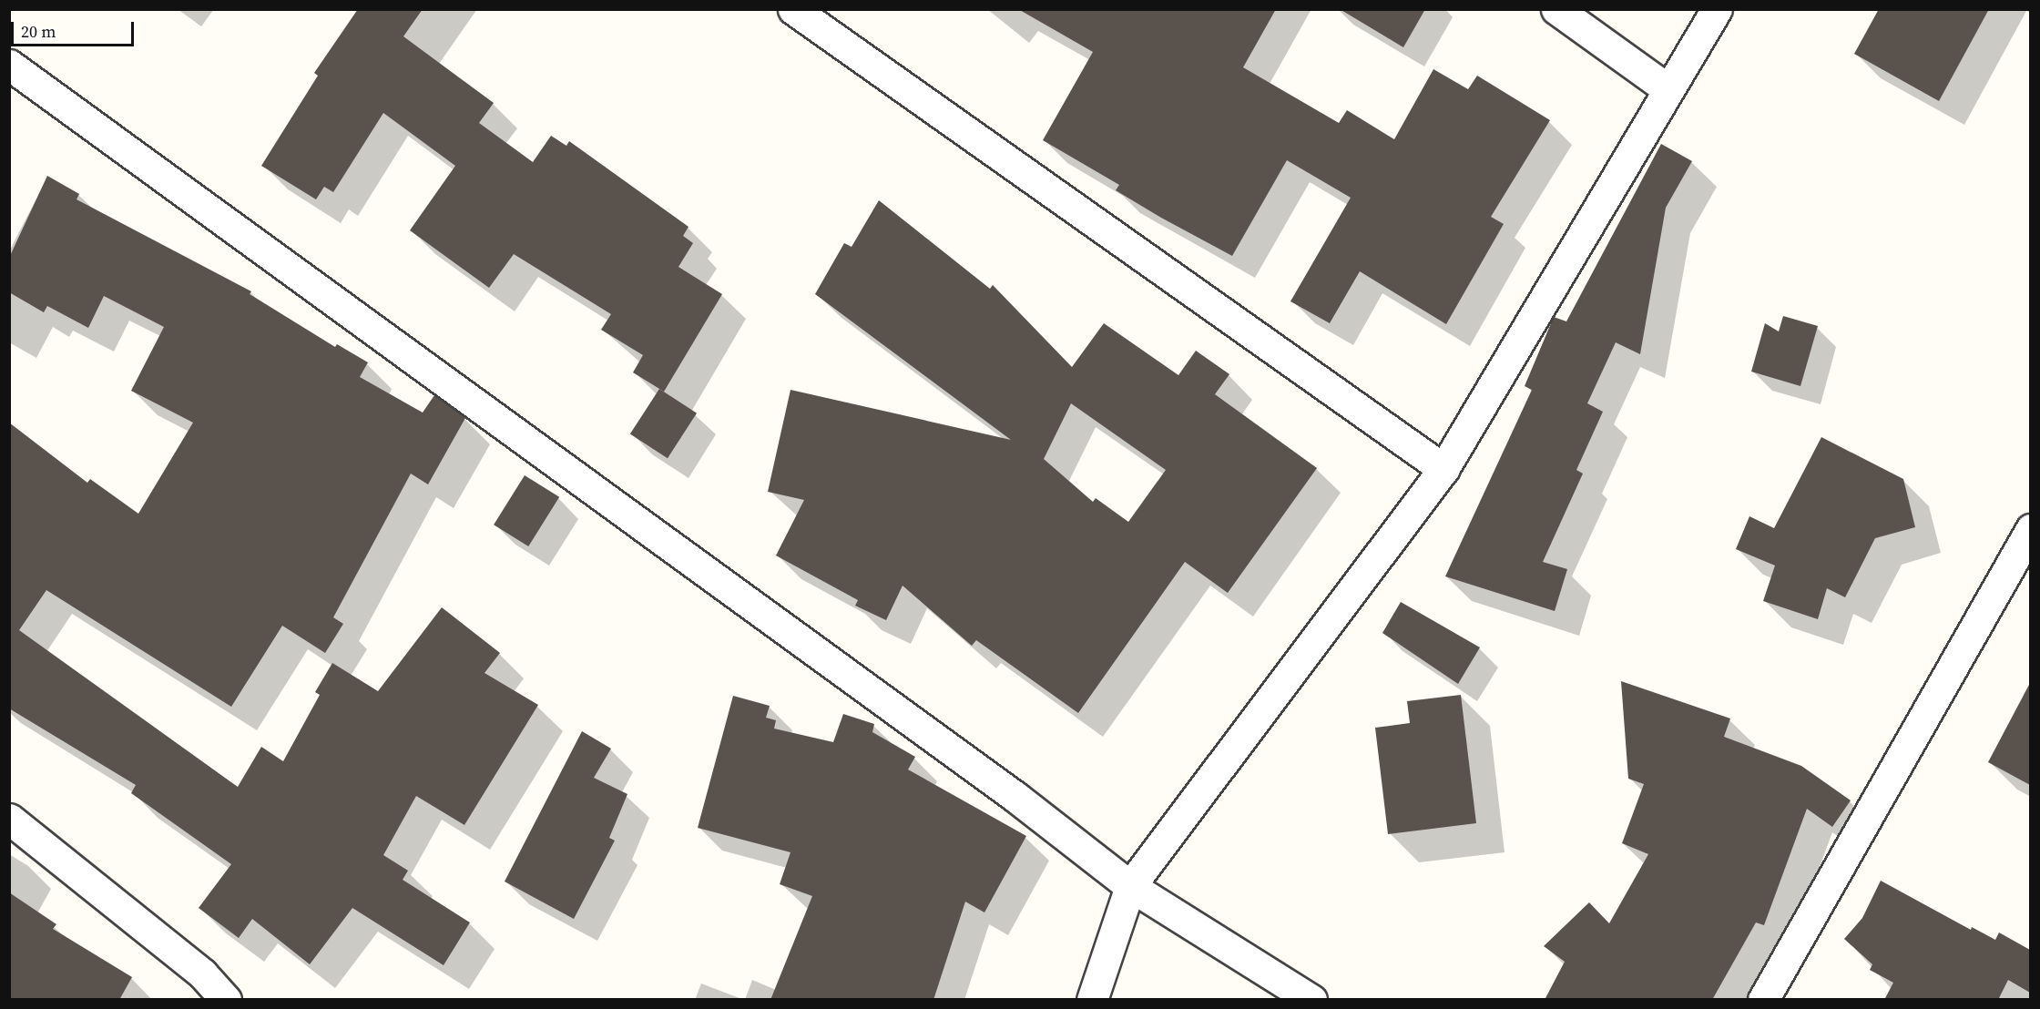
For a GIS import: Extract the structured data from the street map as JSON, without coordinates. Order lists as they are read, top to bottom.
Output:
{
  "scale_bar": "20 m"
}
